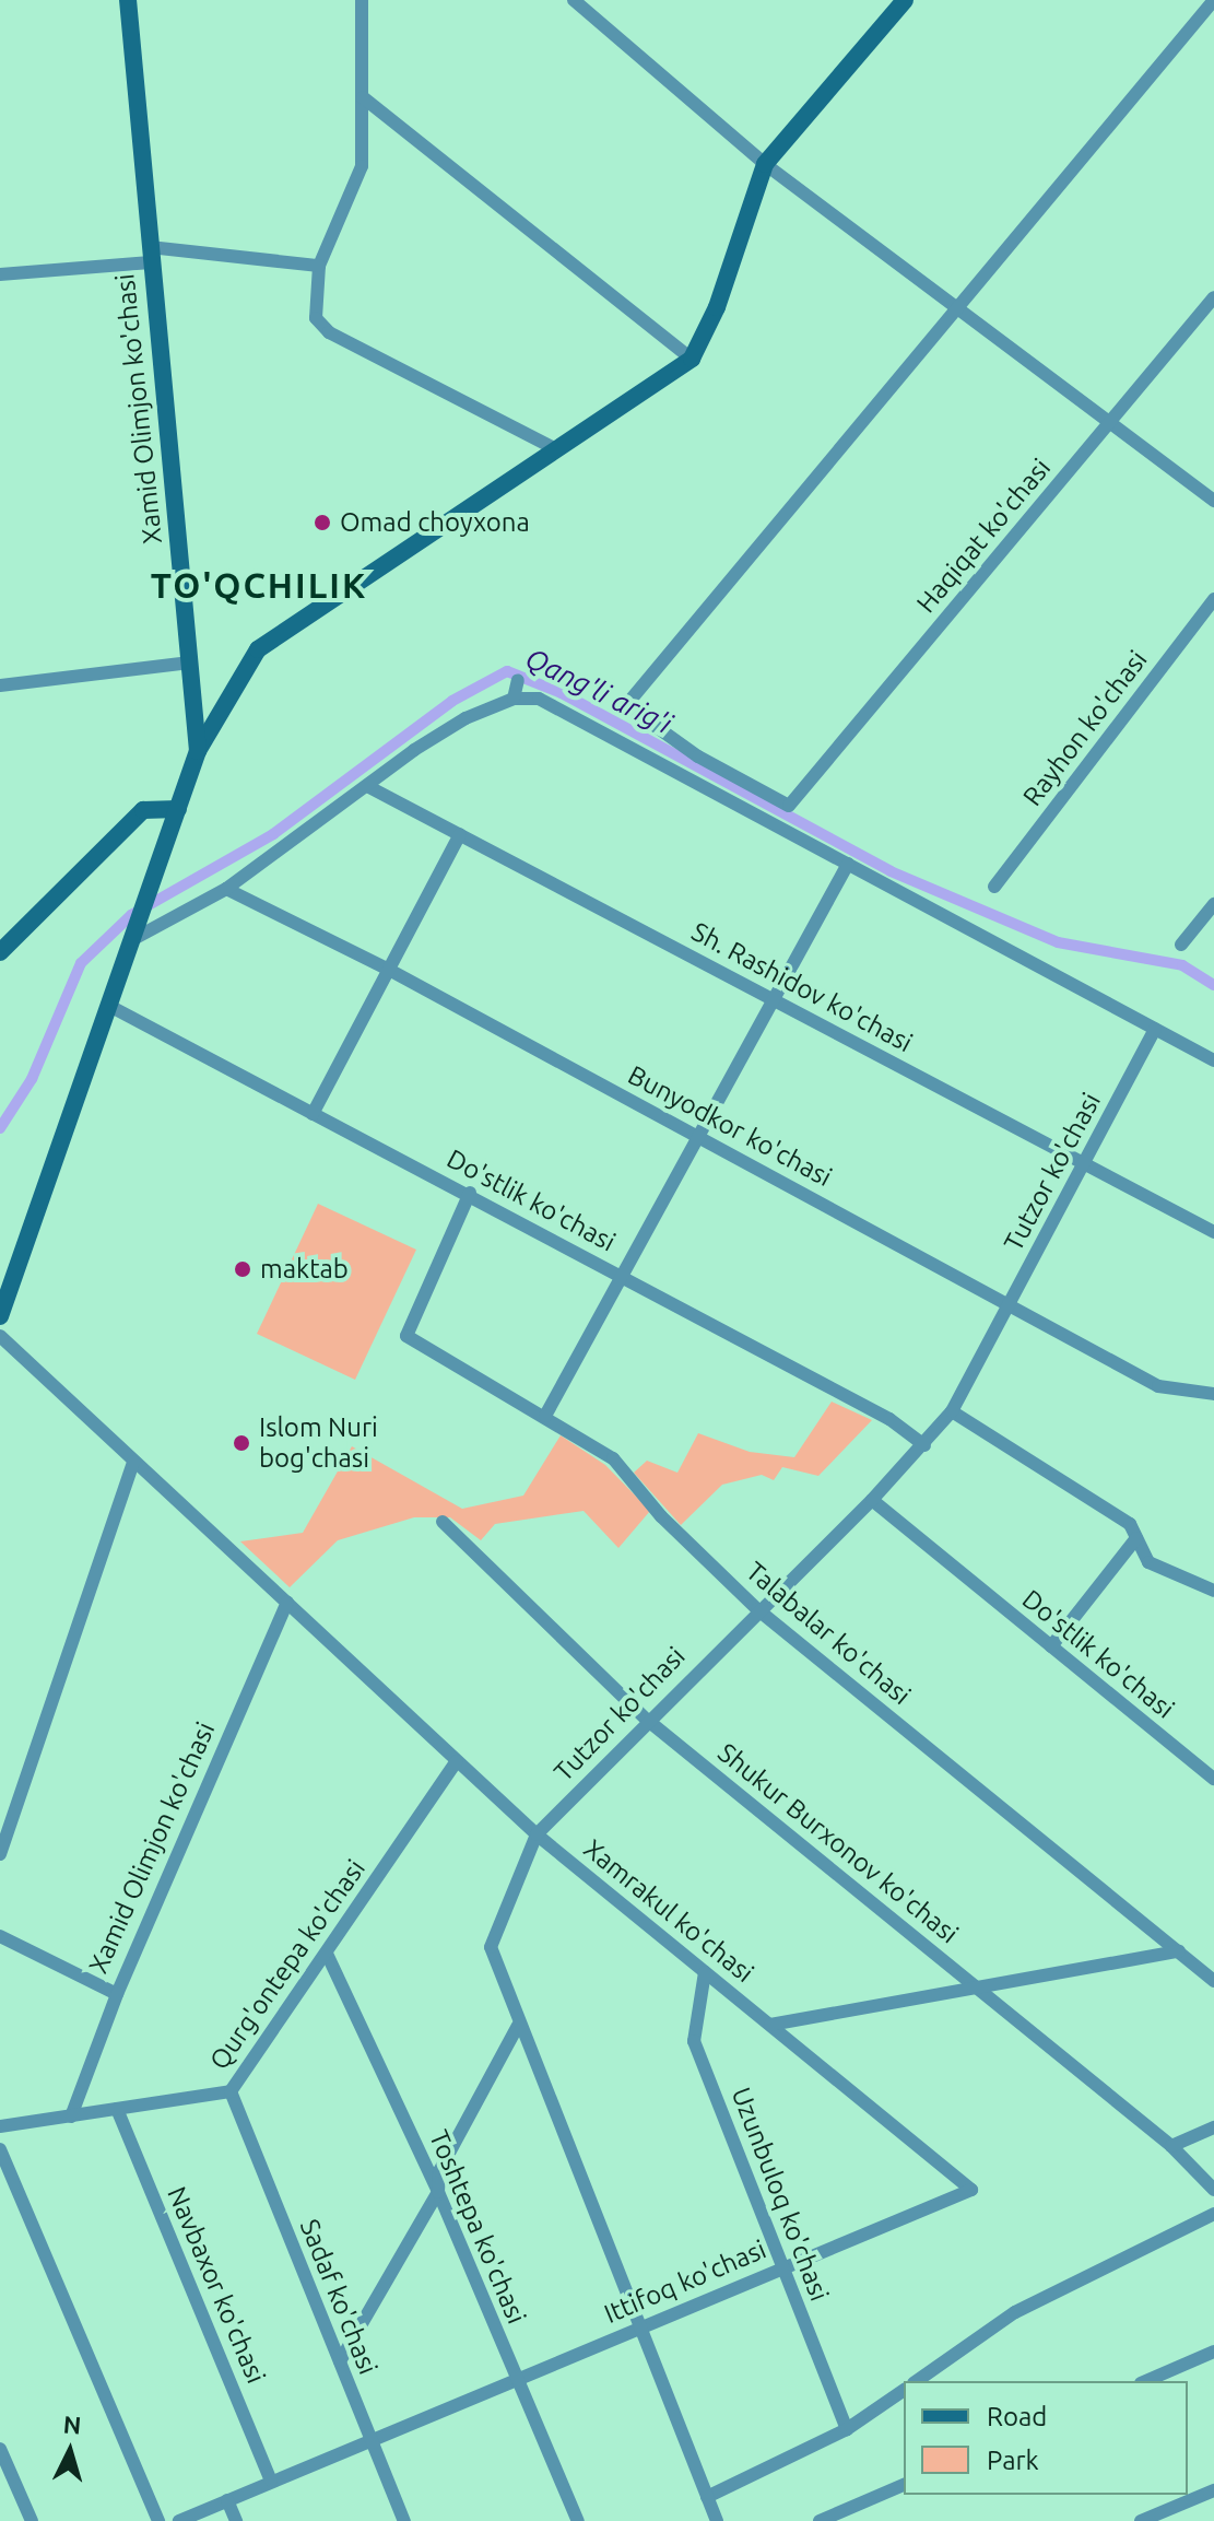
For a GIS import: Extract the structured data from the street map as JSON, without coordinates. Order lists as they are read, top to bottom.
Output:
{
  "streets": {
    "main road": ["Xamid Olimjon ko'chasi"],
    "street": [
      "Haqiqat ko'chasi",
      "Rayhon ko'chasi",
      "Sh. Rashidov ko'chasi",
      "Bunyodkor ko'chasi",
      "Tutzor ko'chasi",
      "Do'stlik ko'chasi",
      "Talabalar ko'chasi",
      "Shukur Burxonov ko'chasi",
      "Xamrakul ko'chasi",
      "Qurg'ontepa ko'chasi",
      "Uzunbuloq ko'chasi",
      "Toshtepa ko'chasi",
      "Ittifoq ko'chasi",
      "Navbaxor ko'chasi",
      "Sadaf ko'chasi"
    ]
  },
  "crossings": [
    ["Xamid Olimjon ko'chasi", "Xamrakul ko'chasi"],
    ["Sh. Rashidov ko'chasi", "Tutzor ko'chasi"],
    ["Bunyodkor ko'chasi", "Tutzor ko'chasi"],
    ["Tutzor ko'chasi", "Do'stlik ko'chasi"],
    ["Tutzor ko'chasi", "Talabalar ko'chasi"],
    ["Tutzor ko'chasi", "Shukur Burxonov ko'chasi"],
    ["Tutzor ko'chasi", "Xamrakul ko'chasi"],
    ["Tutzor ko'chasi", "Ittifoq ko'chasi"],
    ["Do'stlik ko'chasi", "Talabalar ko'chasi"],
    ["Xamrakul ko'chasi", "Qurg'ontepa ko'chasi"],
    ["Xamrakul ko'chasi", "Uzunbuloq ko'chasi"],
    ["Xamrakul ko'chasi", "Ittifoq ko'chasi"],
    ["Qurg'ontepa ko'chasi", "Toshtepa ko'chasi"],
    ["Qurg'ontepa ko'chasi", "Navbaxor ko'chasi"],
    ["Qurg'ontepa ko'chasi", "Sadaf ko'chasi"],
    ["Uzunbuloq ko'chasi", "Ittifoq ko'chasi"],
    ["Toshtepa ko'chasi", "Ittifoq ko'chasi"],
    ["Ittifoq ko'chasi", "Navbaxor ko'chasi"],
    ["Ittifoq ko'chasi", "Sadaf ko'chasi"]
  ],
  "districts": ["TO'QCHILIK"],
  "water": ["Qang'li arig'i"],
  "places": ["Omad choyxona", "maktab", "Islom Nuri bog'chasi"],
  "legend": ["Road", "Park"],
  "north": "top"
}
